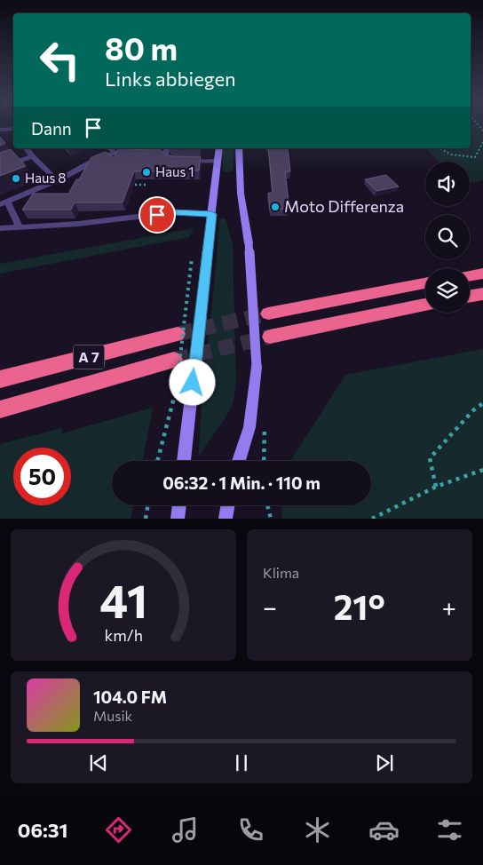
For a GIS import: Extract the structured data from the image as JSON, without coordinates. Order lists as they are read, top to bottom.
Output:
{
  "streets": {
    "highway": ["A 7"]
  },
  "places": ["Haus 1", "Haus 8", "Moto Differenza"],
  "page": {
    "turn": ["80 m", "Links abbiegen"],
    "then": "Dann",
    "limit": "50",
    "trip": "06:32 · 1 Min. · 110 m",
    "tile": "Klima",
    "heat": ["−", "21°", "+"],
    "song": ["104.0 FM", "Musik"],
    "tabs": "06:31",
    "gauge": ["41", "km/h"]
  }
}
